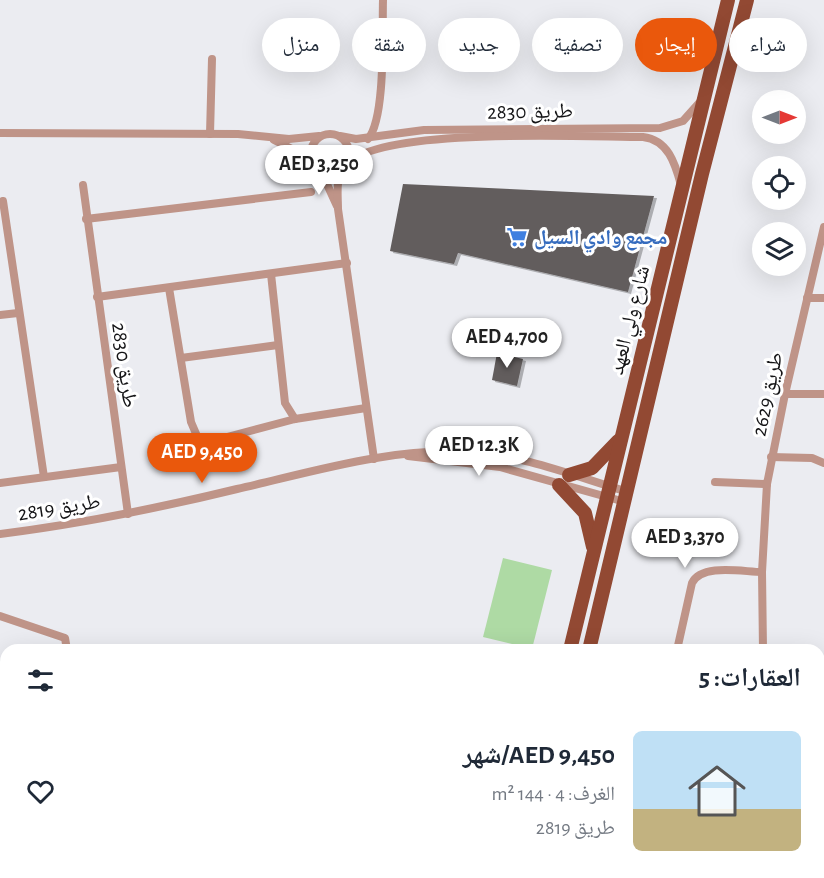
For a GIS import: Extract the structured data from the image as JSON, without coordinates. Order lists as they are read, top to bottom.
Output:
{
  "streets": {
    "main road": ["شارع ولي العهد"],
    "street": ["طريق 2830", "طريق 2629", "طريق 2819"]
  },
  "crossings": [
    ["طريق 2830", "شارع ولي العهد"],
    ["طريق 2830", "طريق 2819"],
    ["شارع ولي العهد", "طريق 2819"]
  ],
  "places": {
    "supermarket": ["مجمع وادي السيل"]
  },
  "north": "right",
  "page": {
    "chip": [
      "شراء",
      "إيجار",
      "تصفية",
      "جديد",
      "شقة",
      "منزل"
    ],
    "price": [
      "AED 3,250",
      "AED 4,700",
      "AED 12.3K",
      "AED 9,450",
      "AED 3,370"
    ],
    "heading": "العقارات: 5",
    "list": [
      {
        "name": "AED 9,450/شهر",
        "note": "الغرف: 4 · 144 m² · طريق 2819"
      }
    ]
  }
}
